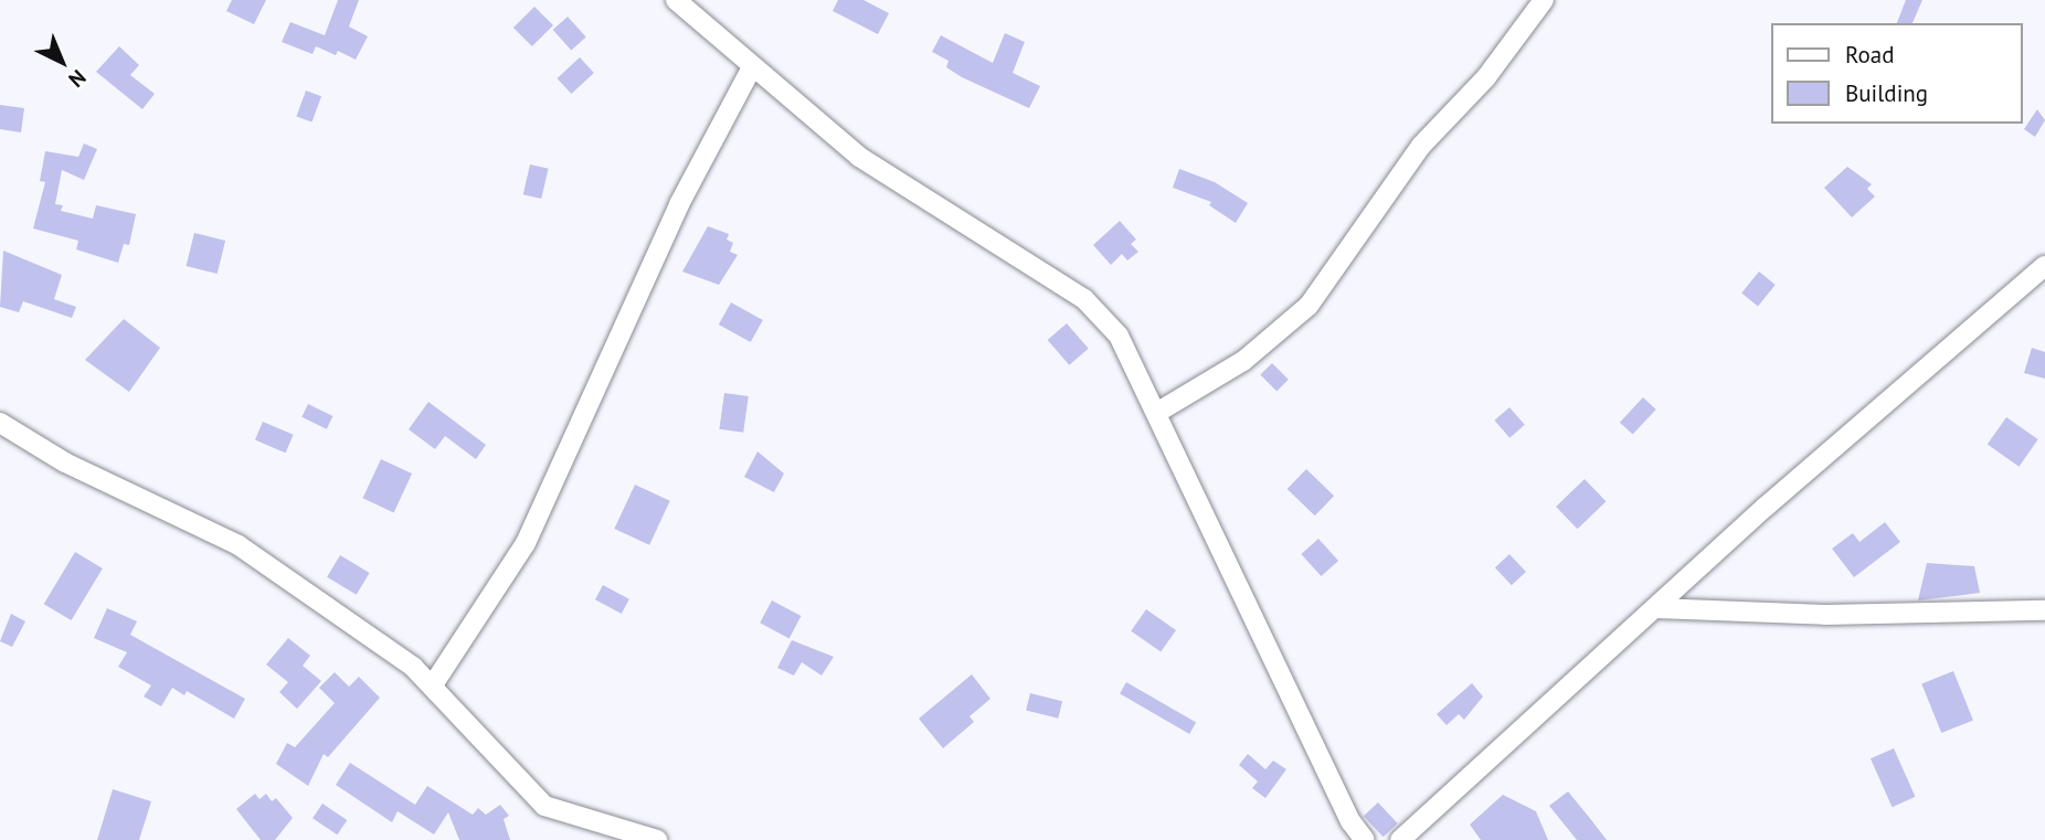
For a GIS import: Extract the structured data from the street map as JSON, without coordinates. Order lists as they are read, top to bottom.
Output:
{
  "legend": ["Road", "Building"],
  "north": "bottom right"
}
